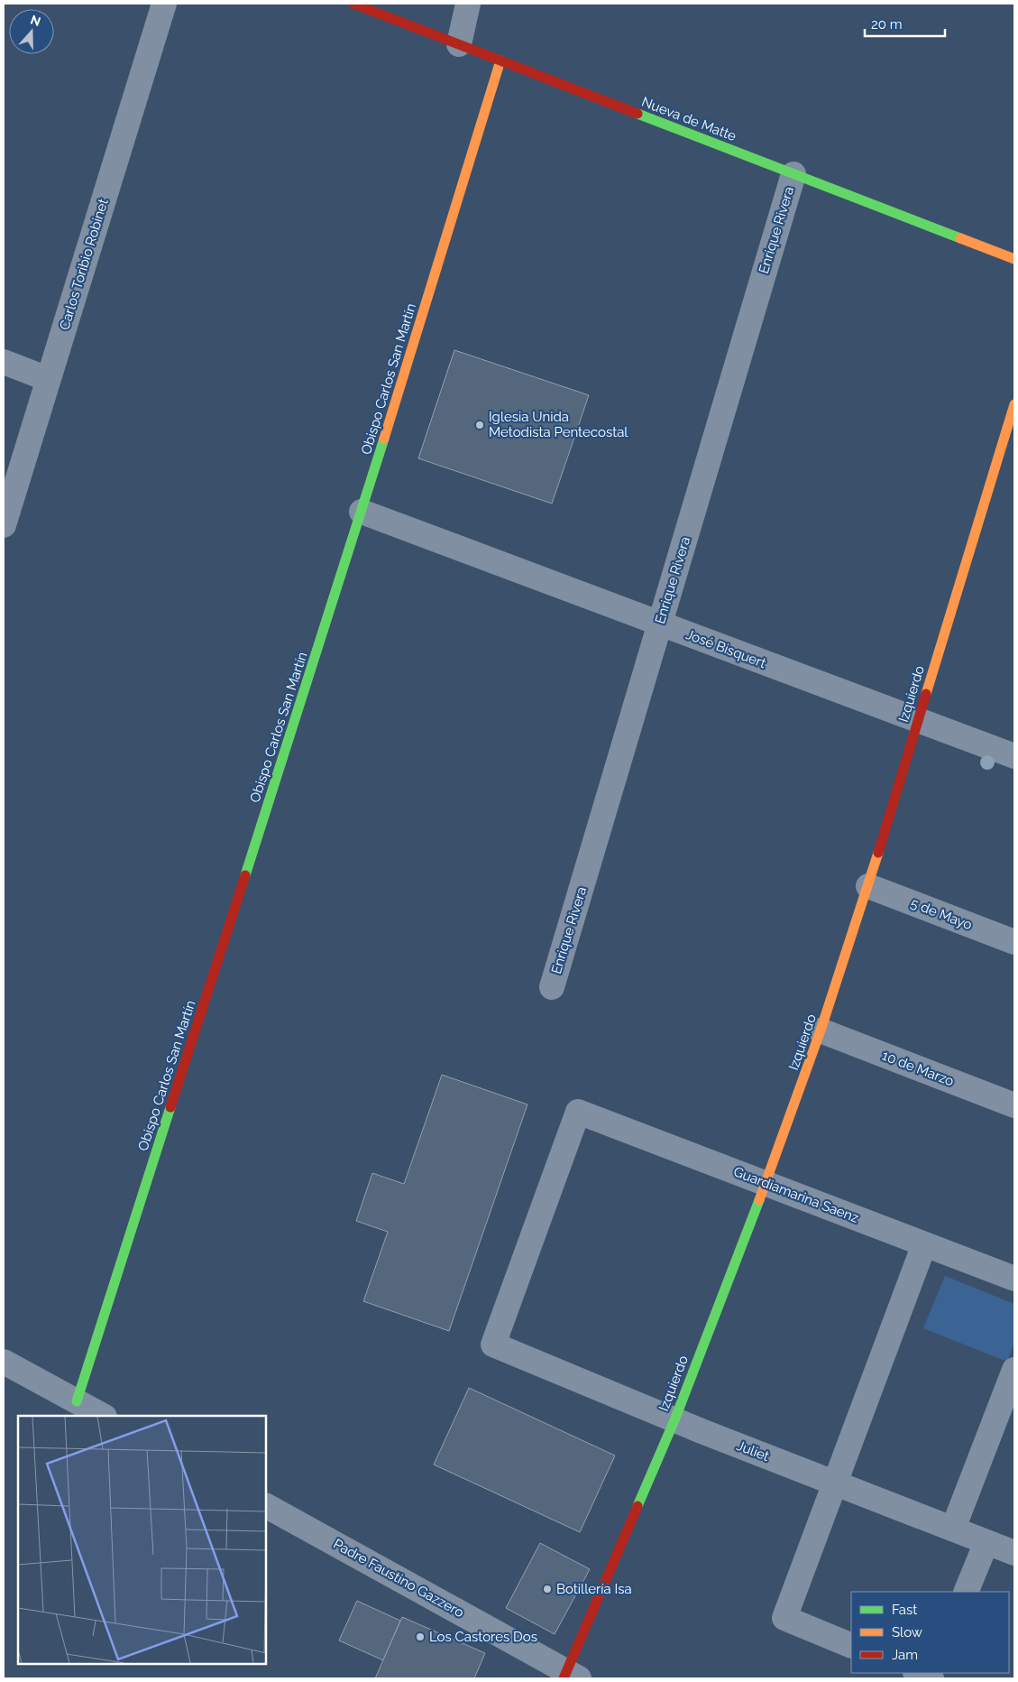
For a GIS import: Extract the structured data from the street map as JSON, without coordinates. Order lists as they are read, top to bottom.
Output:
{
  "streets": {
    "street": [
      "Nueva de Matte",
      "Enrique Rivera",
      "Carlos Toribio Robinet",
      "Obispo Carlos San Martín",
      "José Bisquert",
      "Izquierdo",
      "5 de Mayo",
      "10 de Marzo",
      "Guardiamarina Saenz",
      "Juliet",
      "Padre Faustino Gazzero"
    ]
  },
  "crossings": [
    ["Nueva de Matte", "Enrique Rivera"],
    ["Nueva de Matte", "Obispo Carlos San Martín"],
    ["Enrique Rivera", "José Bisquert"],
    ["Obispo Carlos San Martín", "José Bisquert"],
    ["José Bisquert", "Izquierdo"],
    ["Izquierdo", "5 de Mayo"],
    ["Izquierdo", "10 de Marzo"],
    ["Izquierdo", "Guardiamarina Saenz"],
    ["Izquierdo", "Juliet"],
    ["Izquierdo", "Padre Faustino Gazzero"],
    ["Guardiamarina Saenz", "Juliet"]
  ],
  "places": ["Iglesia Unida Metodista Pentecostal", "Botillería Isa", "Los Castores Dos"],
  "legend": ["Fast", "Slow", "Jam"],
  "scale_bar": "20 m",
  "north": "top"
}
